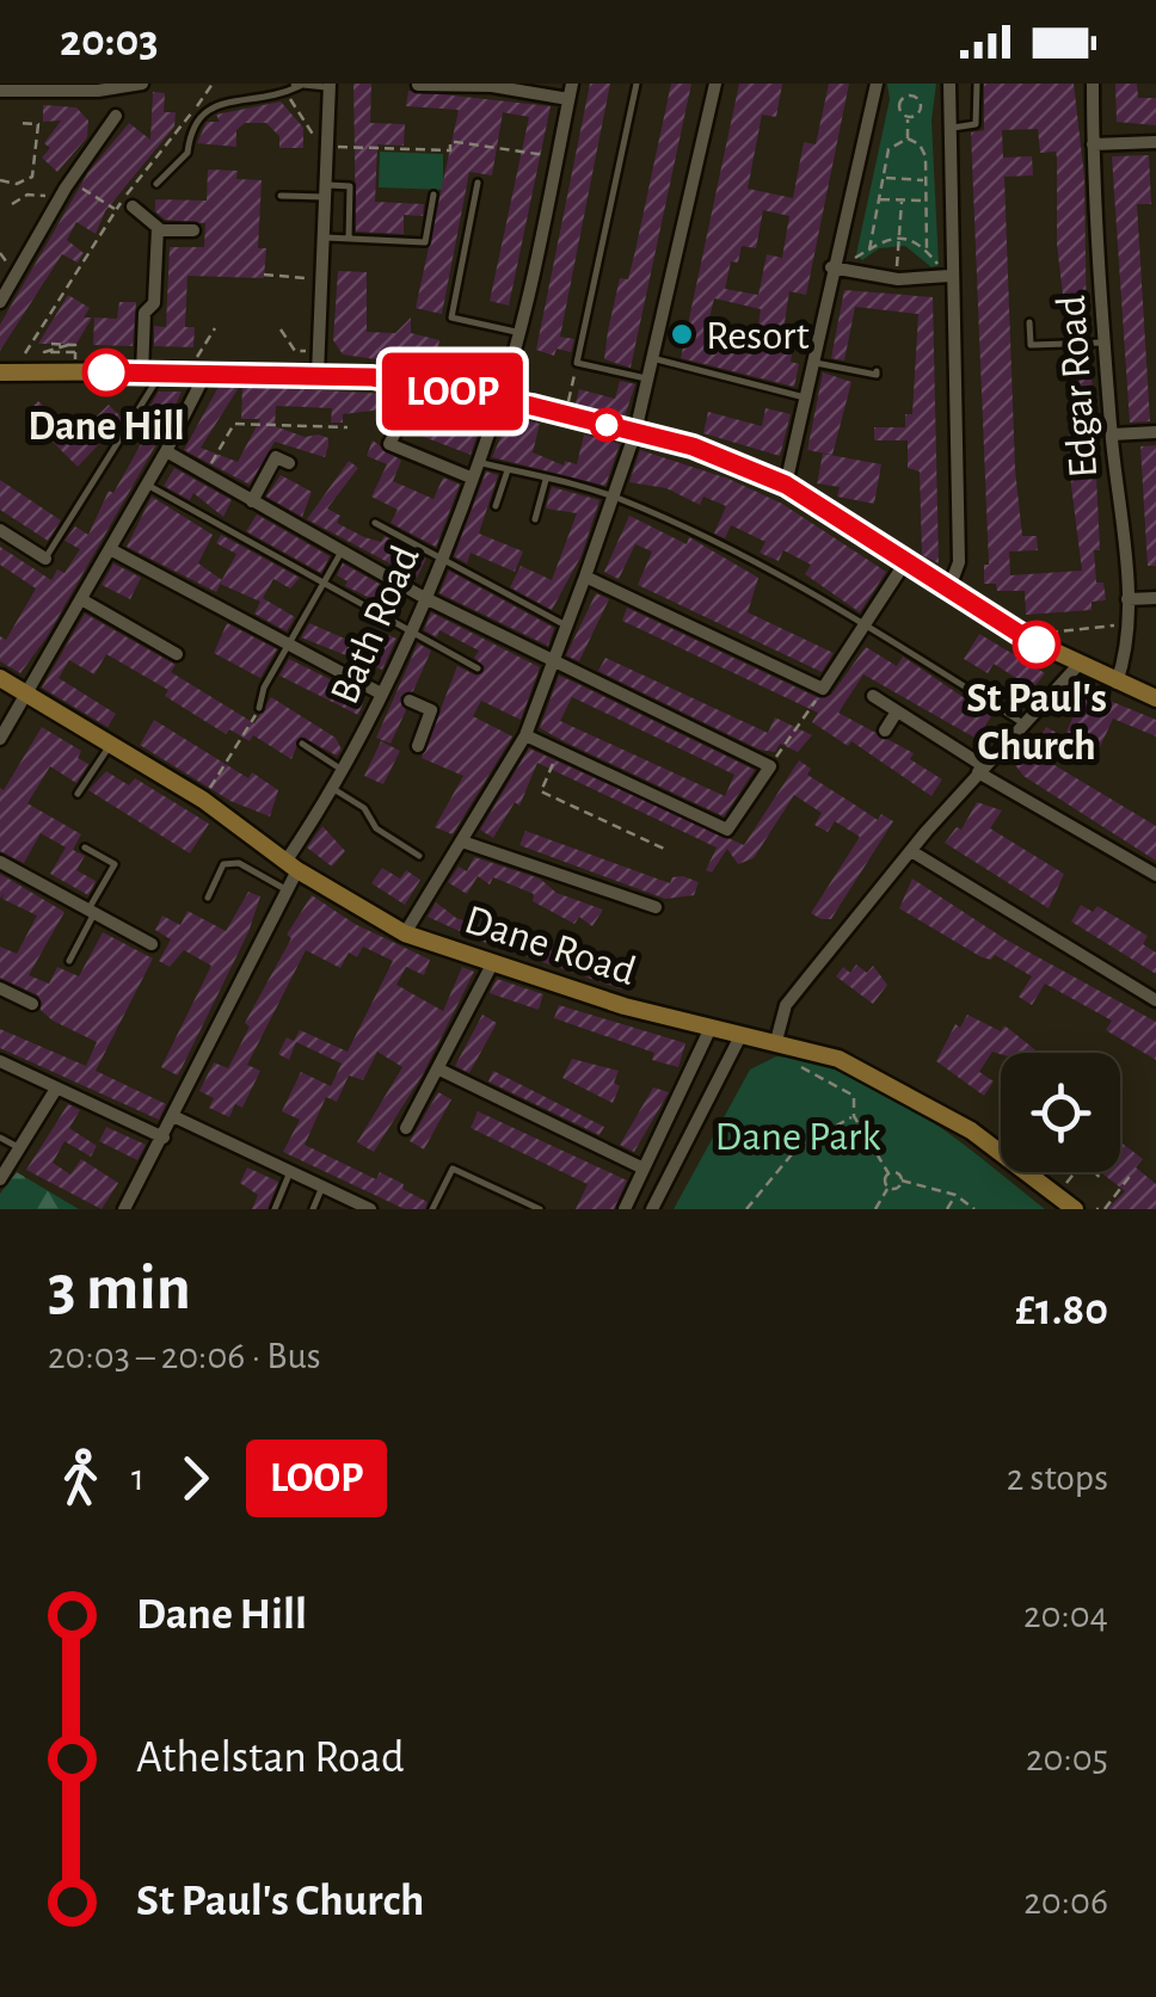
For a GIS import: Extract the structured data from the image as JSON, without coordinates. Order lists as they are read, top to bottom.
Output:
{
  "streets": {
    "main road": ["Dane Road"],
    "street": ["Edgar Road", "Bath Road"]
  },
  "crossings": [
    ["Bath Road", "Dane Road"]
  ],
  "parks": ["Dane Park"],
  "places": ["Resort", "Dane Hill", "St Paul's Church"],
  "lines": ["bus line LOOP"],
  "page": {
    "status": "20:03",
    "on_map": "LOOP",
    "heading": ["3 min", "20:03 – 20:06 · Bus", "£1.80"],
    "legs": ["1", "LOOP", "2 stops"],
    "list": [
      {
        "name": "Dane Hill",
        "value": "20:04"
      },
      {
        "name": "Athelstan Road",
        "value": "20:05"
      },
      {
        "name": "St Paul's Church",
        "value": "20:06"
      }
    ]
  }
}
